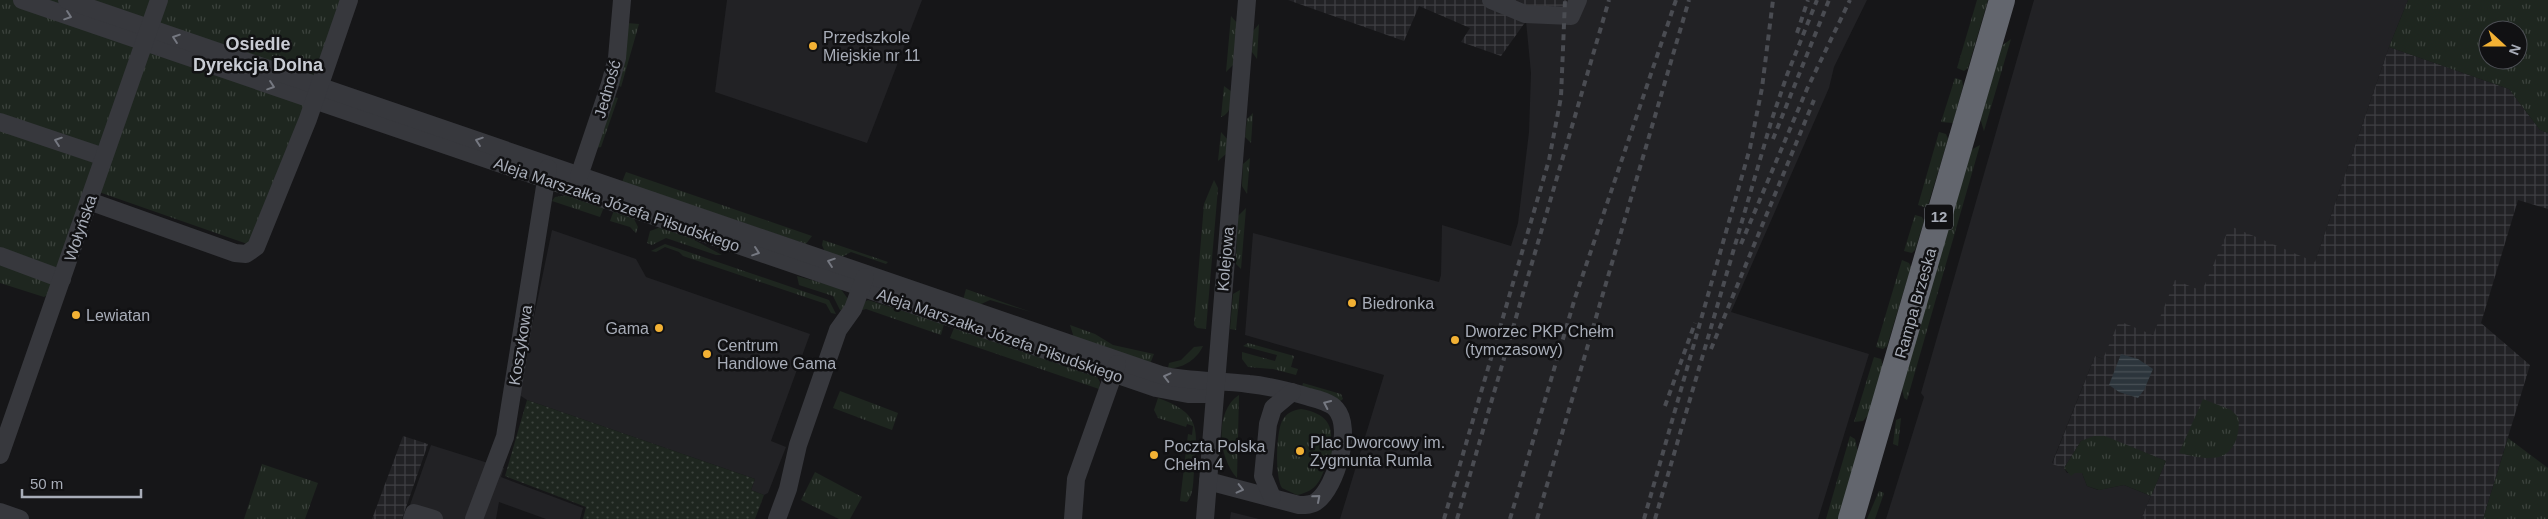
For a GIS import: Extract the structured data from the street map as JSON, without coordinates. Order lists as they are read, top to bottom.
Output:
{
  "streets": {
    "highway": ["12", "Rampa Brzeska"],
    "street": [
      "Jedność",
      "Aleja Marszałka Józefa Piłsudskiego",
      "Wołyńska",
      "Kolejowa",
      "Koszykowa"
    ]
  },
  "crossings": [
    ["Jedność", "Aleja Marszałka Józefa Piłsudskiego"],
    ["Aleja Marszałka Józefa Piłsudskiego", "Wołyńska"],
    ["Aleja Marszałka Józefa Piłsudskiego", "Kolejowa"],
    ["Aleja Marszałka Józefa Piłsudskiego", "Koszykowa"]
  ],
  "districts": ["Osiedle Dyrekcja Dolna"],
  "places": [
    "Przedszkole Miejskie nr 11",
    "Biedronka",
    "Lewiatan",
    "Gama",
    "Dworzec PKP Chełm (tymczasowy)",
    "Centrum Handlowe Gama",
    "Plac Dworcowy im. Zygmunta Rumla",
    "Poczta Polska Chełm 4"
  ],
  "scale_bar": "50 m",
  "north": "right"
}
